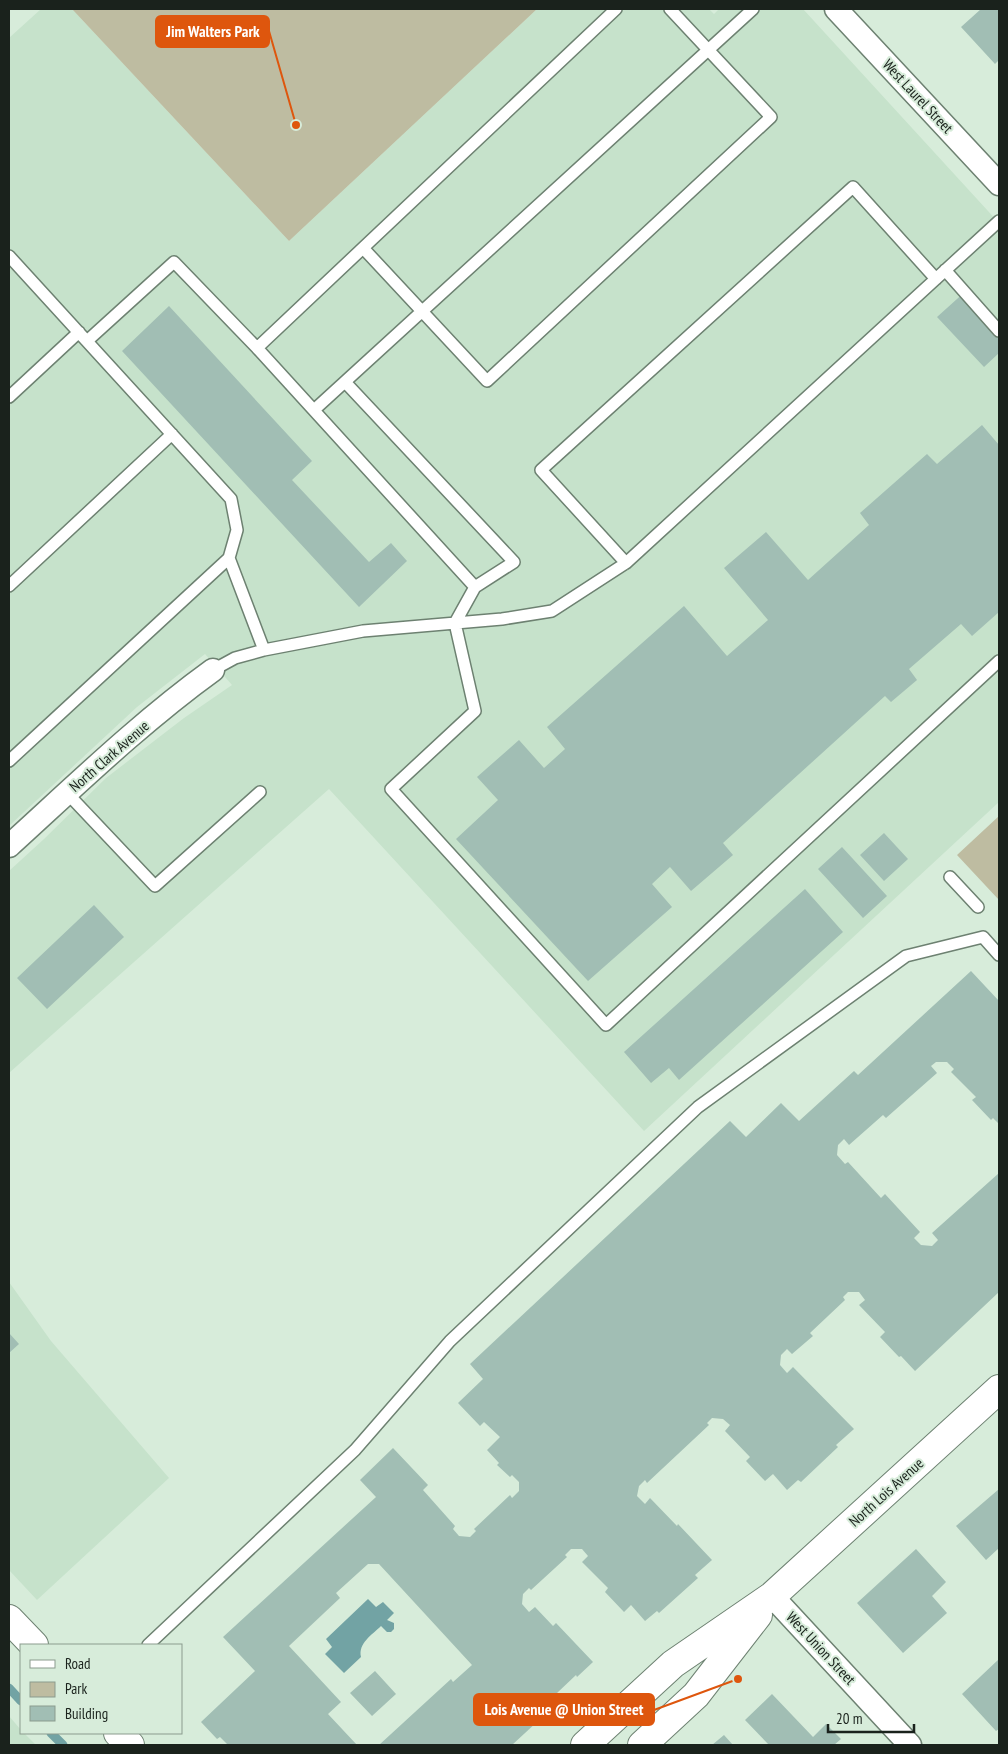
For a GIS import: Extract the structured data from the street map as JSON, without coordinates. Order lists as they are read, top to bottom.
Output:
{
  "streets": {
    "street": [
      "West Laurel Street",
      "North Clark Avenue",
      "North Lois Avenue",
      "West Union Street"
    ]
  },
  "crossings": [
    ["North Lois Avenue", "West Union Street"]
  ],
  "places": ["Jim Walters Park", "Lois Avenue @ Union Street"],
  "legend": ["Road", "Park", "Building"],
  "scale_bar": "20 m"
}
